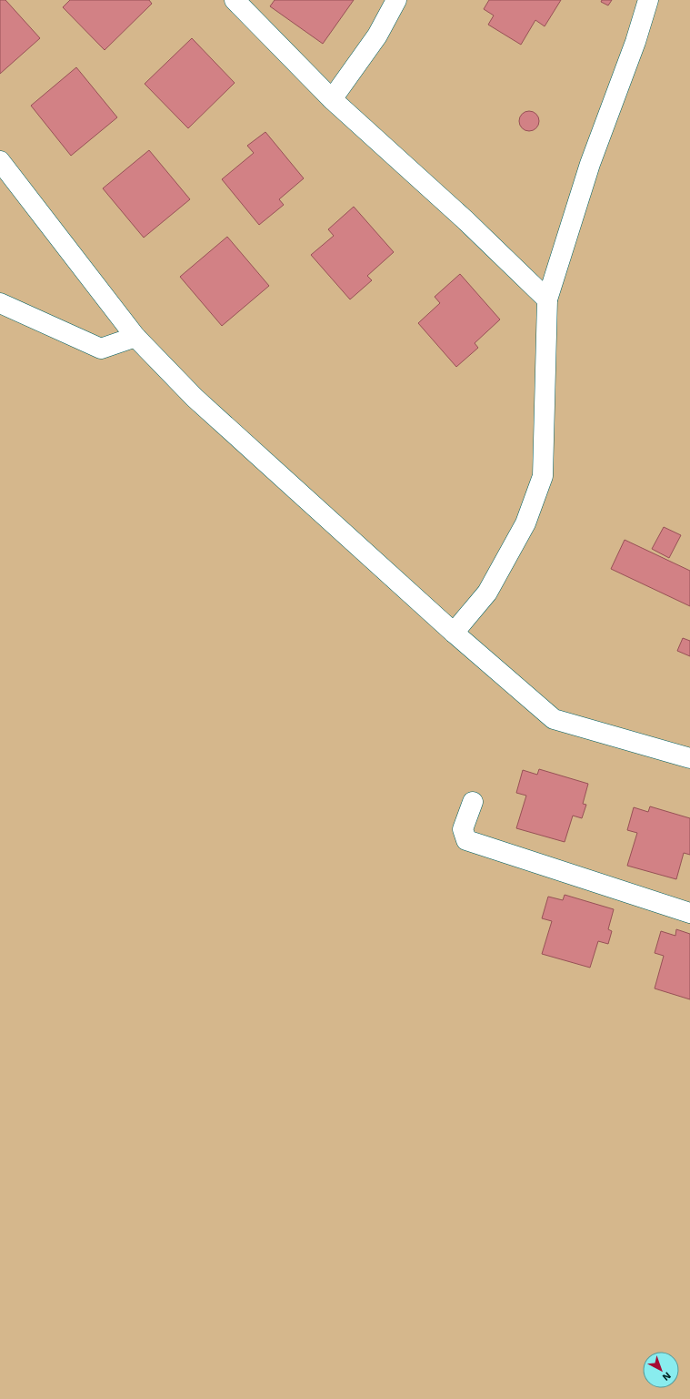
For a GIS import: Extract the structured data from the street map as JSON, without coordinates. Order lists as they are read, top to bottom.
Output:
{
  "north": "bottom right"
}
